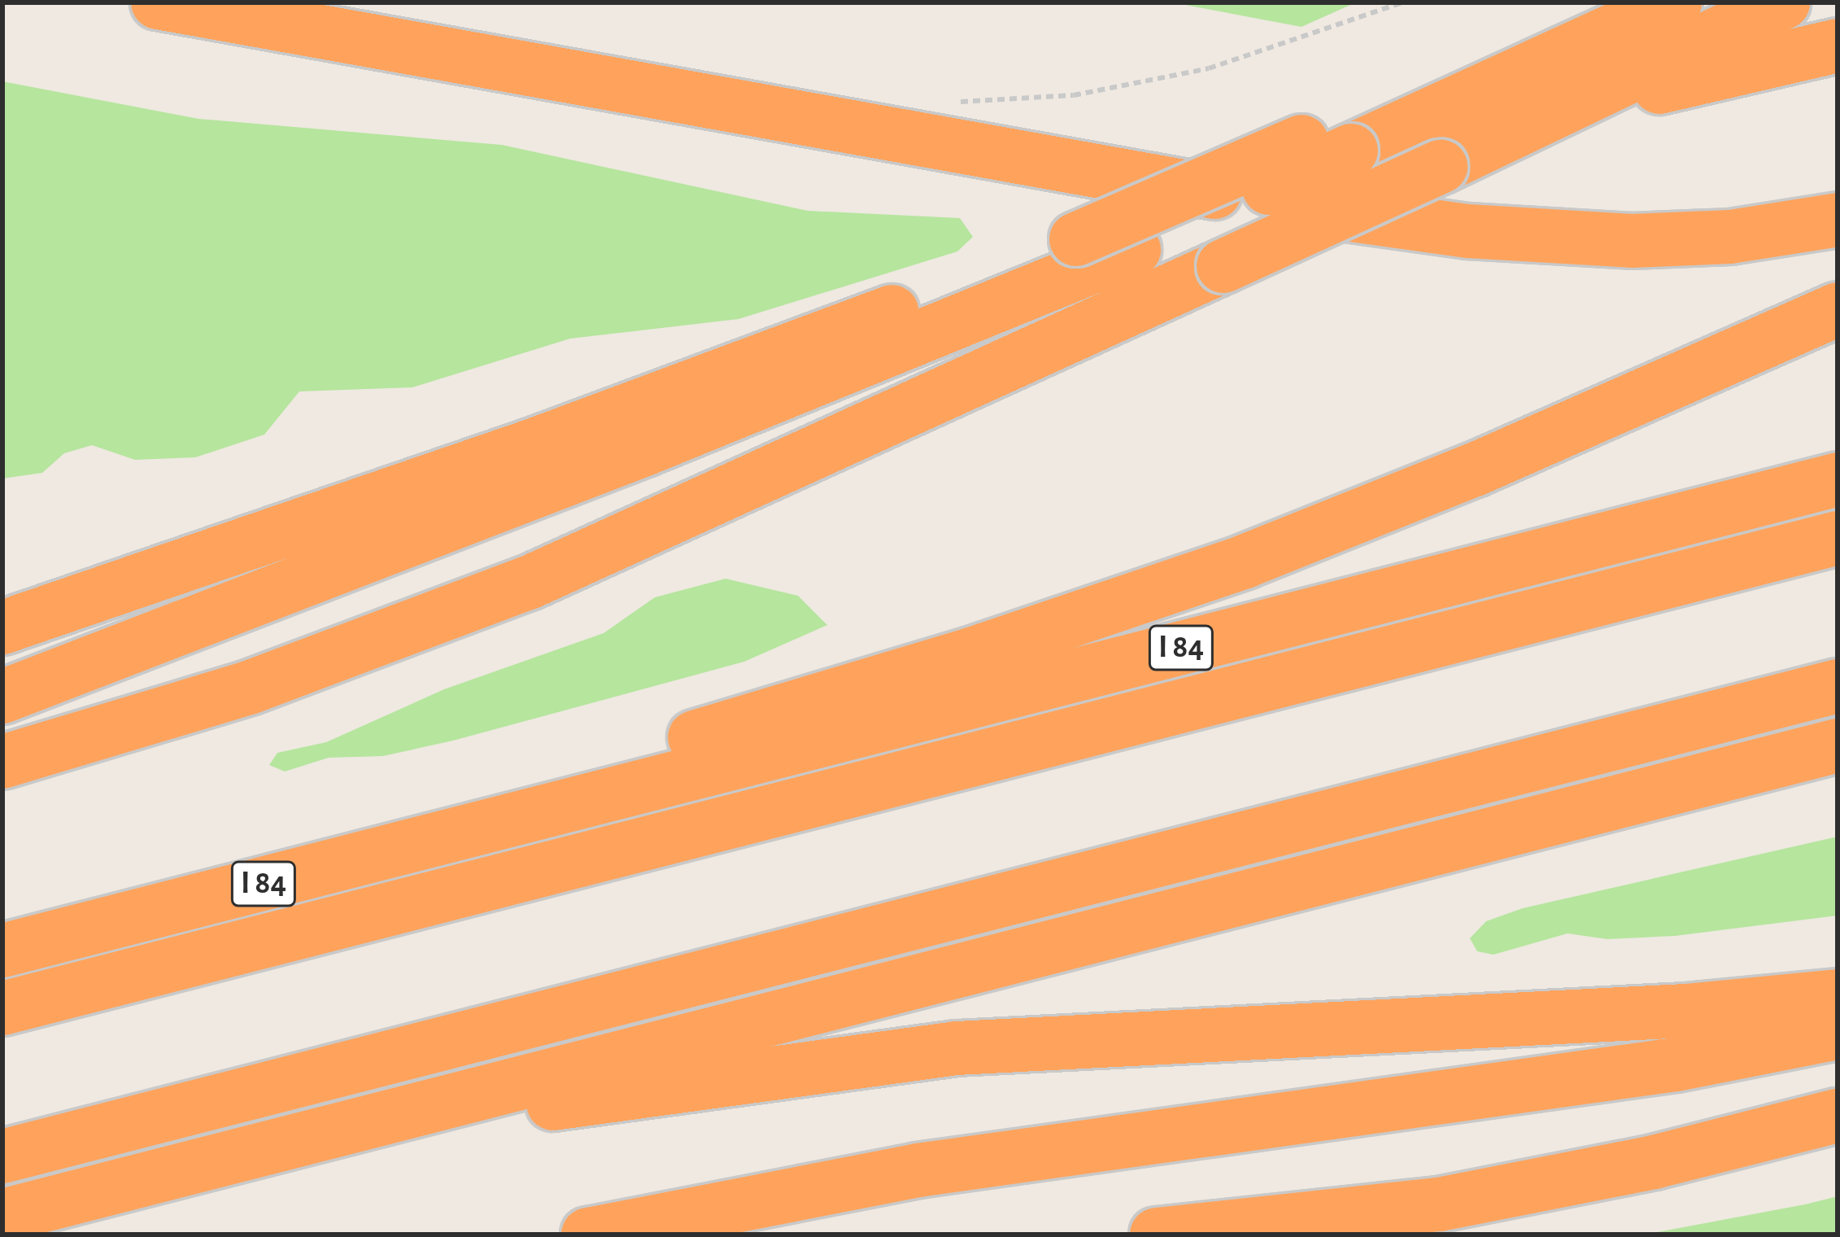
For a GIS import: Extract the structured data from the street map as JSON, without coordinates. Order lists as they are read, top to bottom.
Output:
{
  "streets": {
    "highway": ["I 84"]
  }
}
